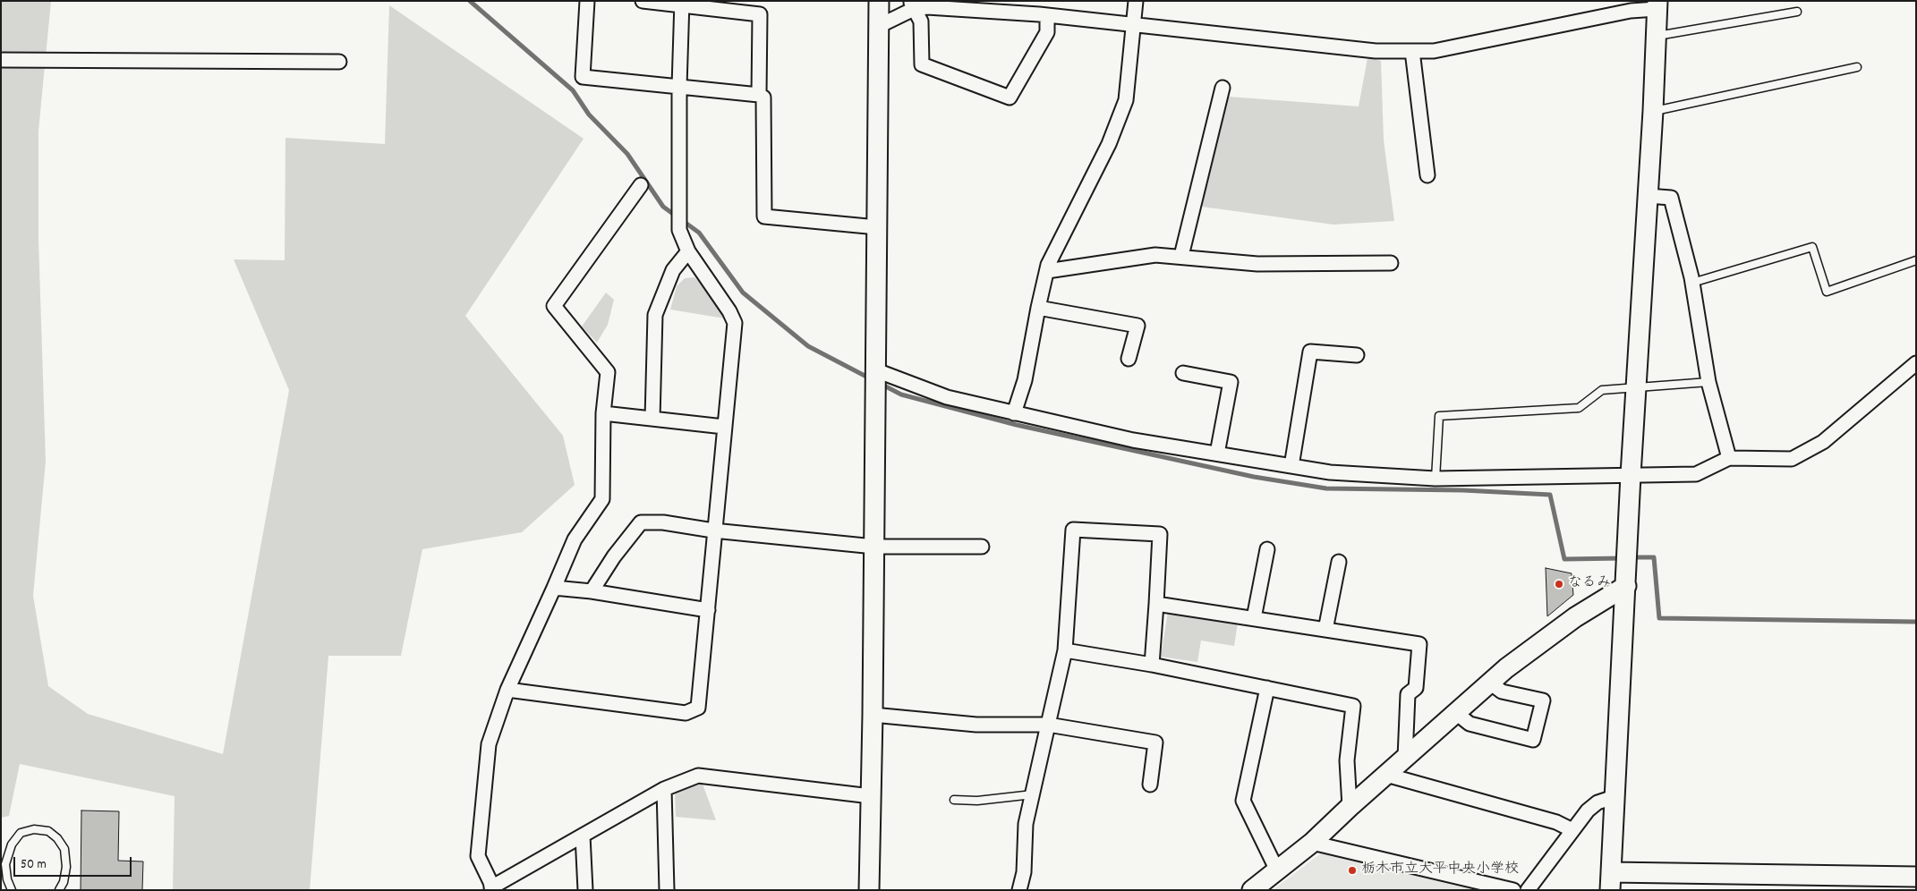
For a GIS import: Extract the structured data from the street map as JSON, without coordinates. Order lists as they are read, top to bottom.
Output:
{
  "places": ["なるみ", "栃木市立大平中央小学校"],
  "scale_bar": "50 m"
}
